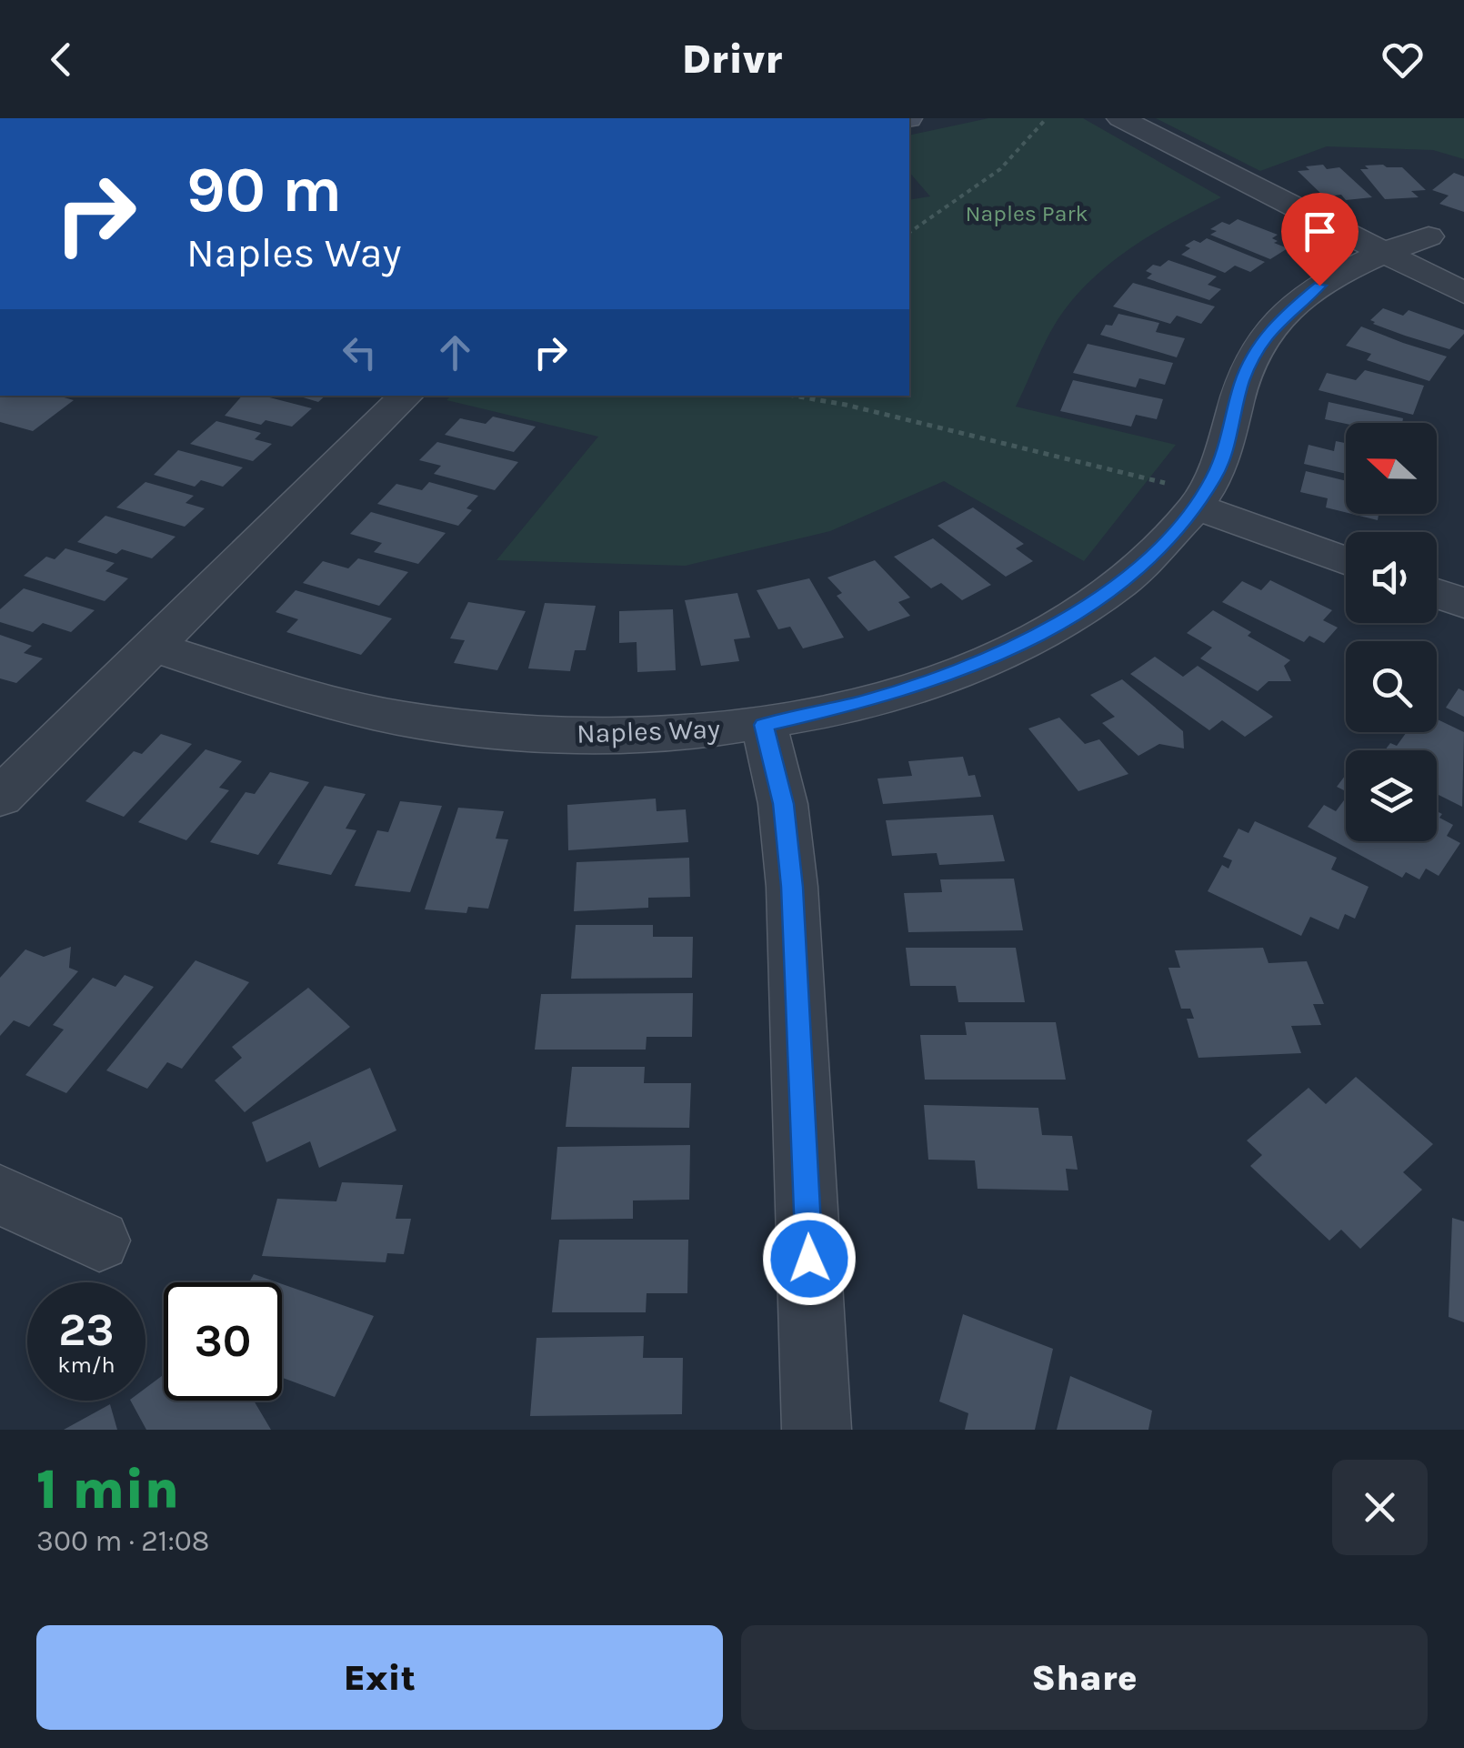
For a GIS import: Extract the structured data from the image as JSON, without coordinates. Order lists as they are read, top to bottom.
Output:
{
  "streets": {
    "street": ["Naples Way"]
  },
  "parks": ["Naples Park"],
  "north": "left",
  "page": {
    "header": "Drivr",
    "turn": ["90 m", "Naples Way"],
    "speed": "23 km/h",
    "limit": "30",
    "heading": ["1 min", "300 m · 21:08"],
    "buttons": ["Exit", "Share"]
  }
}
